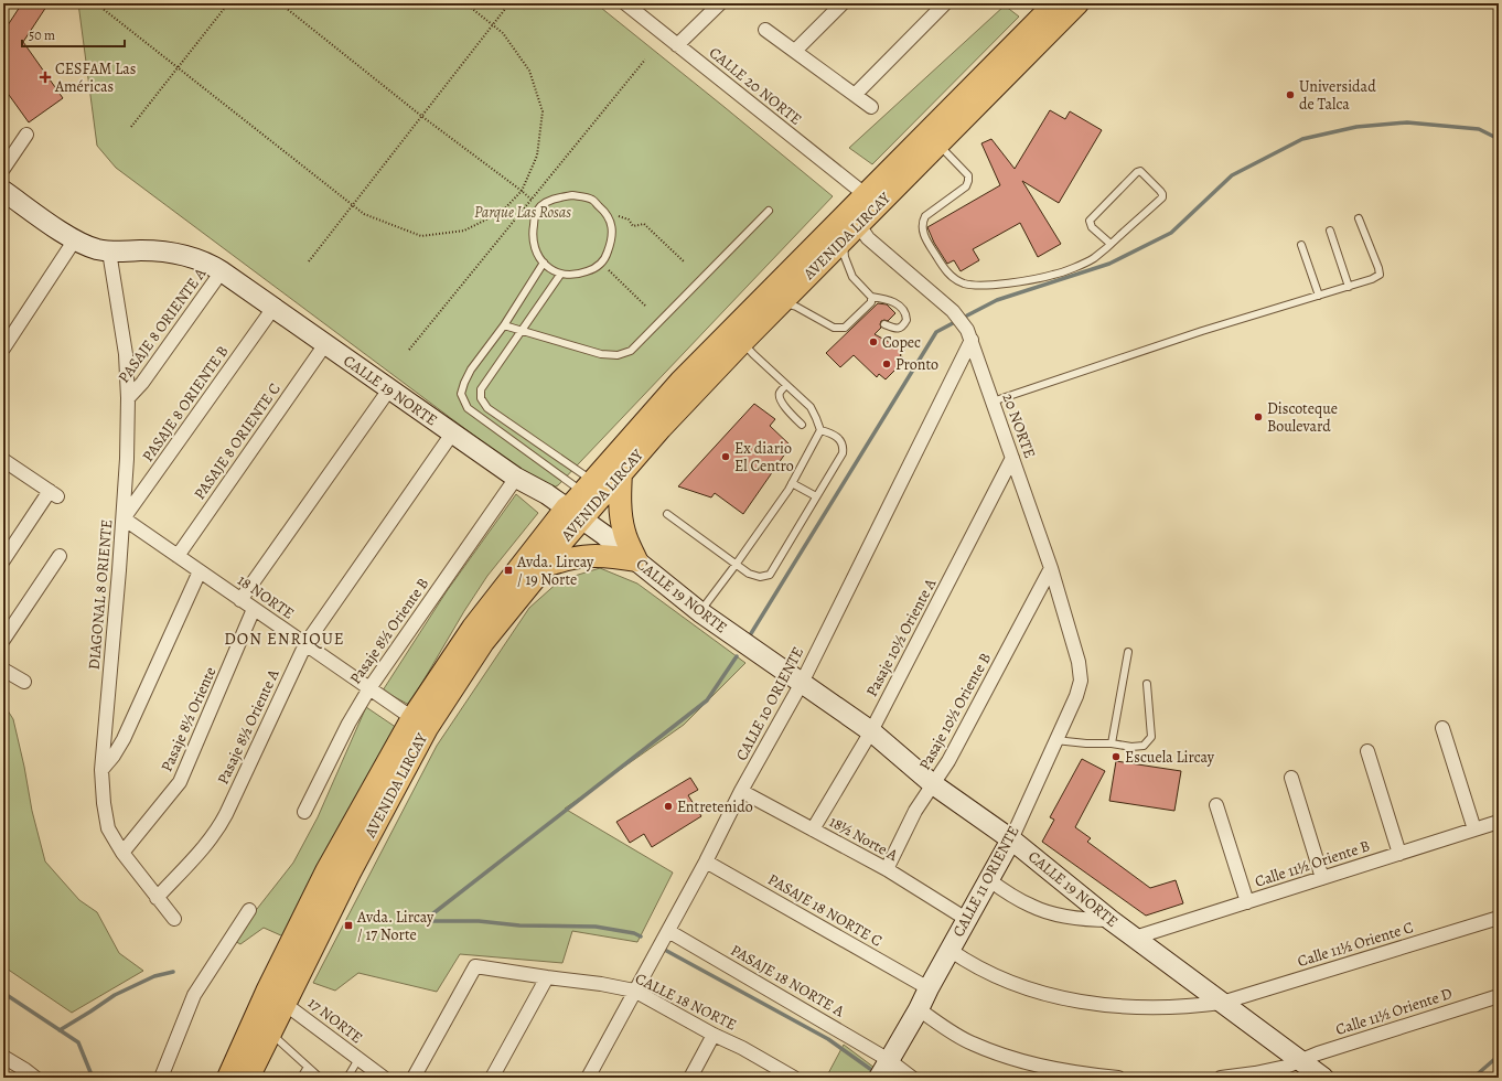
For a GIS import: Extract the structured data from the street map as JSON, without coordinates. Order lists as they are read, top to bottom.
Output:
{
  "streets": {
    "main road": ["AVENIDA LIRCAY"],
    "street": [
      "CALLE 20 NORTE",
      "PASAJE 8 ORIENTE A",
      "CALLE 19 NORTE",
      "PASAJE 8 ORIENTE B",
      "20 NORTE",
      "PASAJE 8 ORIENTE C",
      "DIAGONAL 8 ORIENTE",
      "18 NORTE",
      "Pasaje 8½ Oriente B",
      "Pasaje 10½ Oriente A",
      "CALLE 10 ORIENTE",
      "Pasaje 10½ Oriente B",
      "Pasaje 8½ Oriente",
      "Pasaje 8½ Oriente A",
      "18½ Norte A",
      "Calle 11½ Oriente B",
      "CALLE 11 ORIENTE",
      "PASAJE 18 NORTE C",
      "Calle 11½ Oriente C",
      "PASAJE 18 NORTE A",
      "CALLE 18 NORTE",
      "Calle 11½ Oriente D",
      "17 NORTE"
    ]
  },
  "crossings": [
    ["CALLE 20 NORTE", "AVENIDA LIRCAY"],
    ["AVENIDA LIRCAY", "CALLE 19 NORTE"],
    ["AVENIDA LIRCAY", "20 NORTE"],
    ["AVENIDA LIRCAY", "18 NORTE"],
    ["AVENIDA LIRCAY", "17 NORTE"],
    ["PASAJE 8 ORIENTE A", "CALLE 19 NORTE"],
    ["PASAJE 8 ORIENTE A", "DIAGONAL 8 ORIENTE"],
    ["CALLE 19 NORTE", "PASAJE 8 ORIENTE B"],
    ["CALLE 19 NORTE", "PASAJE 8 ORIENTE C"],
    ["CALLE 19 NORTE", "DIAGONAL 8 ORIENTE"],
    ["CALLE 19 NORTE", "Pasaje 8½ Oriente B"],
    ["CALLE 19 NORTE", "Pasaje 10½ Oriente A"],
    ["CALLE 19 NORTE", "CALLE 10 ORIENTE"],
    ["CALLE 19 NORTE", "Pasaje 10½ Oriente B"],
    ["CALLE 19 NORTE", "Pasaje 8½ Oriente A"],
    ["CALLE 19 NORTE", "Calle 11½ Oriente B"],
    ["CALLE 19 NORTE", "CALLE 11 ORIENTE"],
    ["CALLE 19 NORTE", "Calle 11½ Oriente C"],
    ["CALLE 19 NORTE", "Calle 11½ Oriente D"],
    ["PASAJE 8 ORIENTE B", "DIAGONAL 8 ORIENTE"],
    ["PASAJE 8 ORIENTE B", "18 NORTE"],
    ["20 NORTE", "Pasaje 10½ Oriente A"],
    ["20 NORTE", "CALLE 10 ORIENTE"],
    ["20 NORTE", "Pasaje 10½ Oriente B"],
    ["20 NORTE", "CALLE 11 ORIENTE"],
    ["PASAJE 8 ORIENTE C", "18 NORTE"],
    ["DIAGONAL 8 ORIENTE", "18 NORTE"],
    ["DIAGONAL 8 ORIENTE", "Pasaje 8½ Oriente"],
    ["DIAGONAL 8 ORIENTE", "Pasaje 8½ Oriente A"],
    ["18 NORTE", "Pasaje 8½ Oriente B"],
    ["18 NORTE", "Pasaje 8½ Oriente"],
    ["18 NORTE", "Pasaje 8½ Oriente A"],
    ["Pasaje 10½ Oriente A", "18½ Norte A"],
    ["CALLE 10 ORIENTE", "18½ Norte A"],
    ["CALLE 10 ORIENTE", "PASAJE 18 NORTE C"],
    ["CALLE 10 ORIENTE", "PASAJE 18 NORTE A"],
    ["CALLE 10 ORIENTE", "CALLE 18 NORTE"],
    ["Pasaje 10½ Oriente B", "18½ Norte A"],
    ["18½ Norte A", "CALLE 11 ORIENTE"],
    ["CALLE 11 ORIENTE", "PASAJE 18 NORTE C"],
    ["CALLE 11 ORIENTE", "Calle 11½ Oriente C"],
    ["CALLE 11 ORIENTE", "PASAJE 18 NORTE A"]
  ],
  "districts": ["DON ENRIQUE"],
  "parks": ["Parque Las Rosas"],
  "places": {
    "health": ["CESFAM Las Américas"],
    "other": [
      "Universidad de Talca",
      "Copec",
      "Pronto",
      "Discoteque Boulevard",
      "Ex diario El Centro",
      "Escuela Lircay",
      "Entretenido"
    ],
    "transit": ["Avda. Lircay / 19 Norte", "Avda. Lircay / 17 Norte"]
  },
  "scale_bar": "50 m"
}
